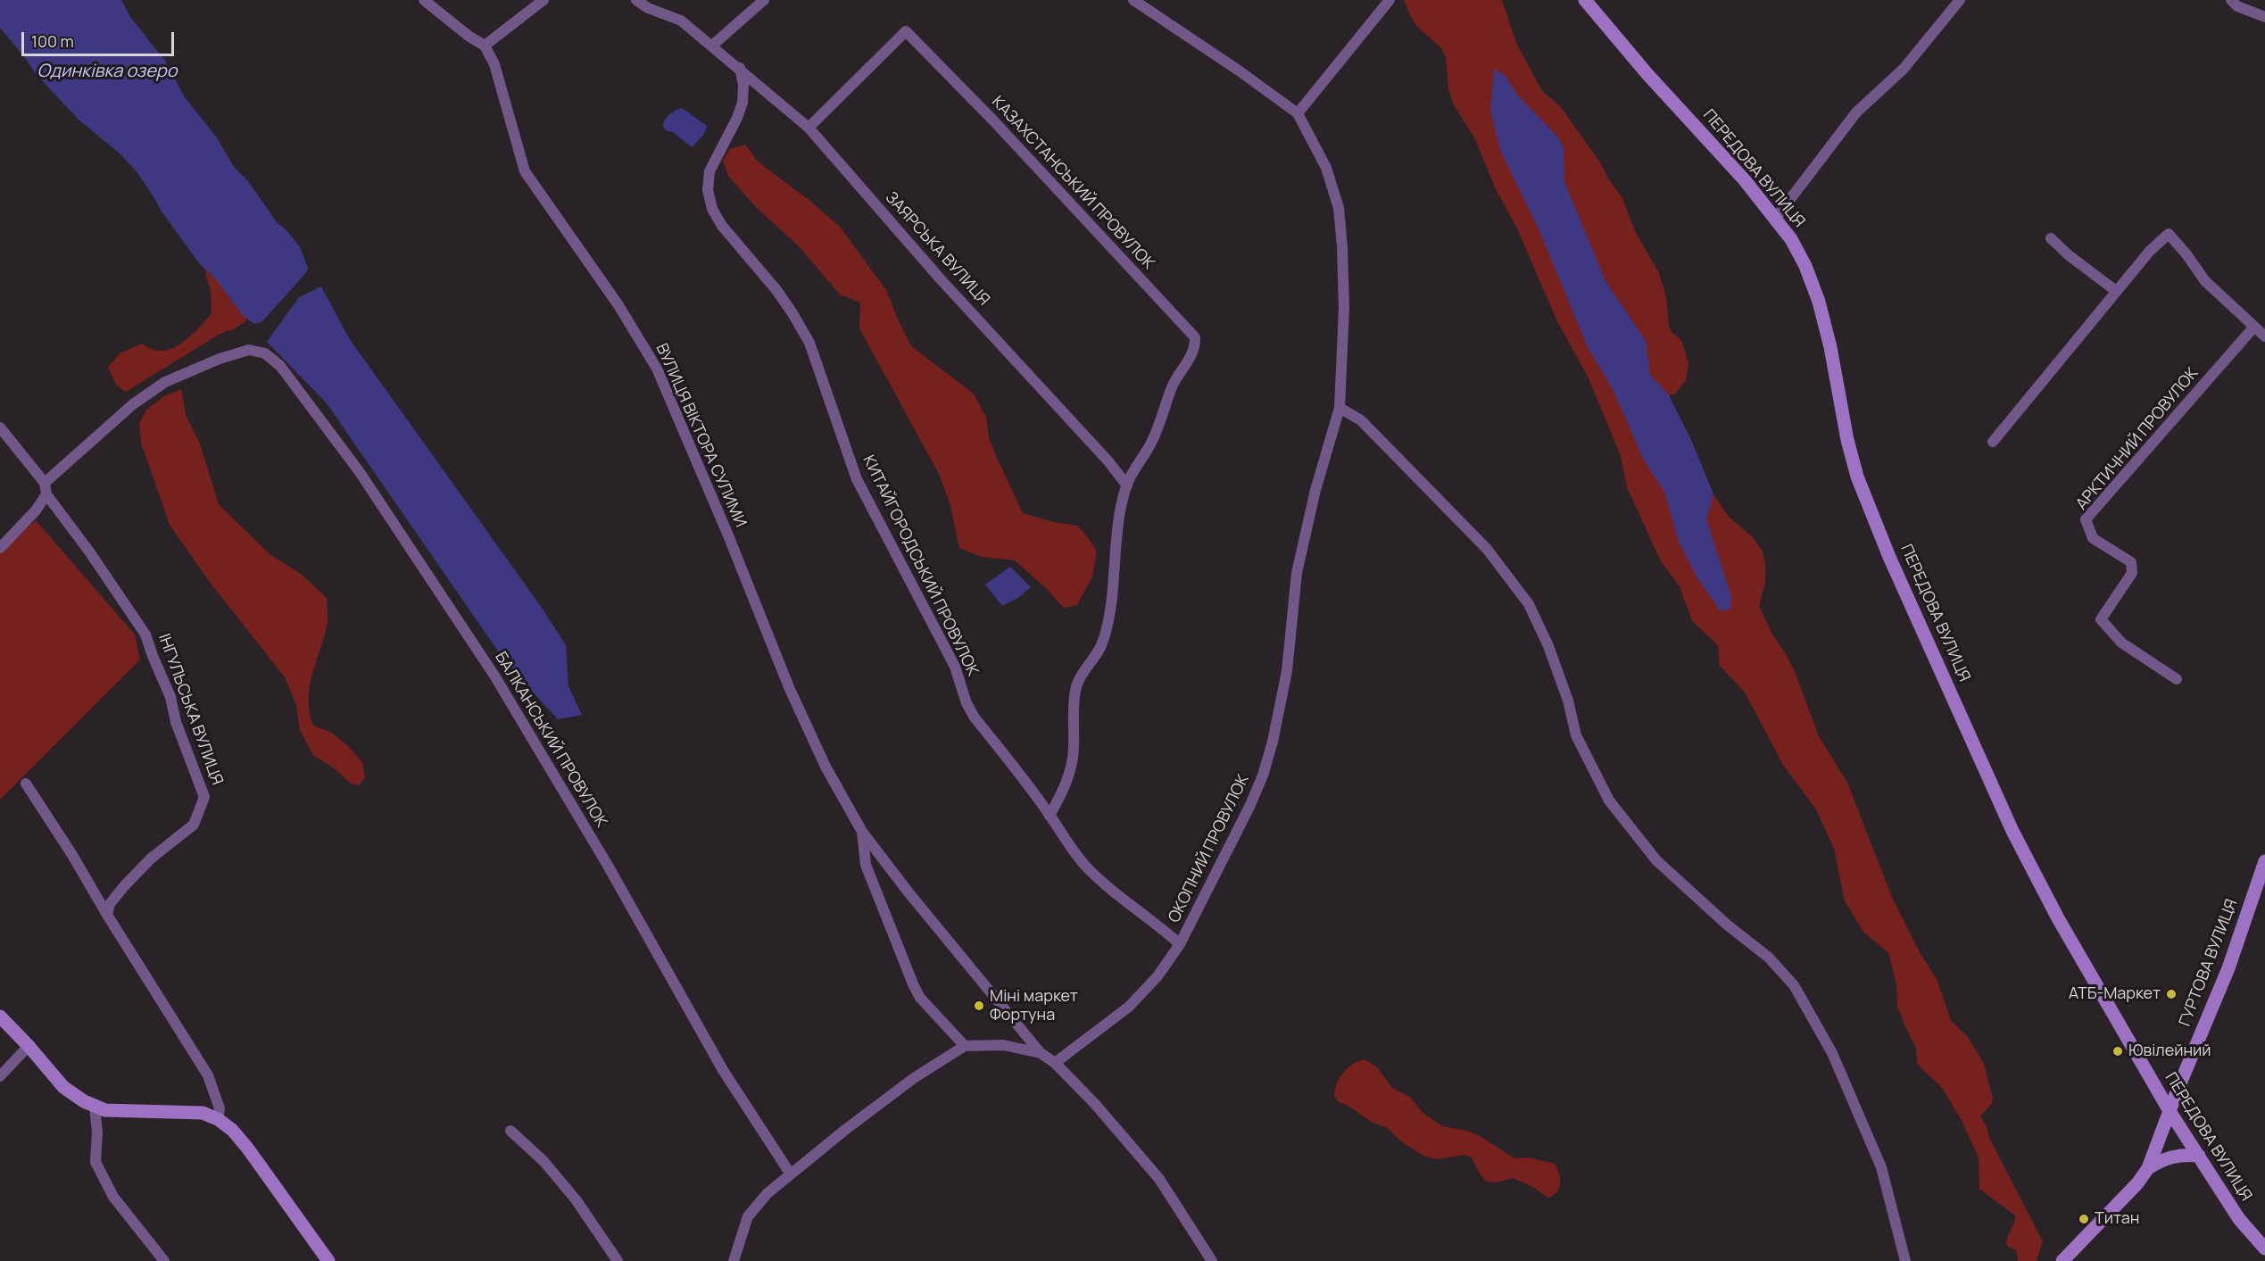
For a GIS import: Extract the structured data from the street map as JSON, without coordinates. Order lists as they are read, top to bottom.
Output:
{
  "streets": {
    "street": [
      "ПЕРЕДОВА ВУЛИЦЯ",
      "КАЗАХСТАНСЬКИЙ ПРОВУЛОК",
      "ЗАЯРСЬКА ВУЛИЦЯ",
      "ВУЛИЦЯ ВІКТОРА СУЛИМИ",
      "АРКТИЧНИЙ ПРОВУЛОК",
      "КИТАЙГОРОДСЬКИЙ ПРОВУЛОК",
      "ІНГУЛЬСЬКА ВУЛИЦЯ",
      "БАЛКАНСЬКИЙ ПРОВУЛОК",
      "ОКОПНИЙ ПРОВУЛОК",
      "ГУРТОВА ВУЛИЦЯ"
    ]
  },
  "crossings": [
    ["ПЕРЕДОВА ВУЛИЦЯ", "ГУРТОВА ВУЛИЦЯ"],
    ["КАЗАХСТАНСЬКИЙ ПРОВУЛОК", "ЗАЯРСЬКА ВУЛИЦЯ"],
    ["ЗАЯРСЬКА ВУЛИЦЯ", "КИТАЙГОРОДСЬКИЙ ПРОВУЛОК"],
    ["ВУЛИЦЯ ВІКТОРА СУЛИМИ", "ОКОПНИЙ ПРОВУЛОК"],
    ["КИТАЙГОРОДСЬКИЙ ПРОВУЛОК", "ОКОПНИЙ ПРОВУЛОК"],
    ["ІНГУЛЬСЬКА ВУЛИЦЯ", "БАЛКАНСЬКИЙ ПРОВУЛОК"]
  ],
  "water": ["Одинківка озеро"],
  "places": [
    "АТБ-Маркет",
    "Міні маркет Фортуна",
    "Ювілейний",
    "Титан"
  ],
  "scale_bar": "100 m"
}
